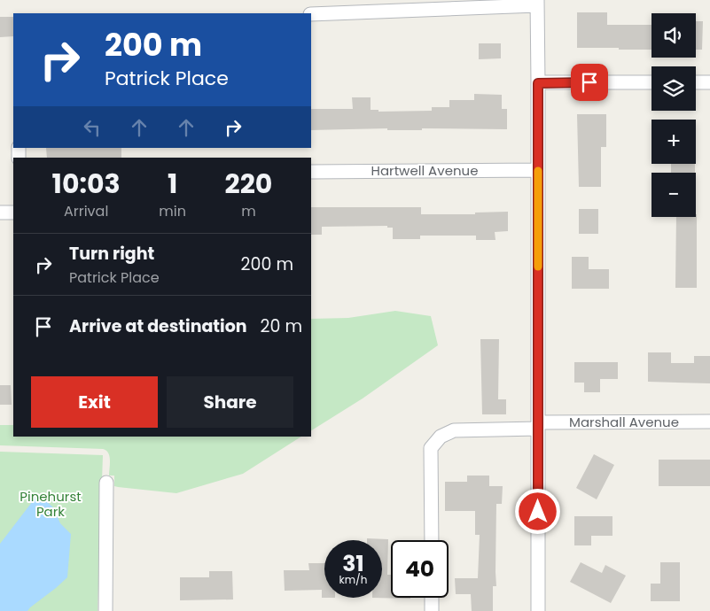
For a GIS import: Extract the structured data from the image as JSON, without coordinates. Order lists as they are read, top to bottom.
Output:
{
  "streets": {
    "street": ["Hartwell Avenue", "Marshall Avenue"]
  },
  "parks": ["Pinehurst Park"],
  "page": {
    "map_buttons": ["+", "−"],
    "turn": ["200 m", "Patrick Place"],
    "eta": [
      "10:03",
      "Arrival",
      "1",
      "min",
      "220",
      "m"
    ],
    "list": [
      {
        "name": "Turn right",
        "note": "Patrick Place",
        "value": "200 m"
      },
      {
        "name": "Arrive at destination",
        "value": "20 m"
      }
    ],
    "buttons": ["Exit", "Share"],
    "speed": "31 km/h",
    "limit": "40"
  }
}
